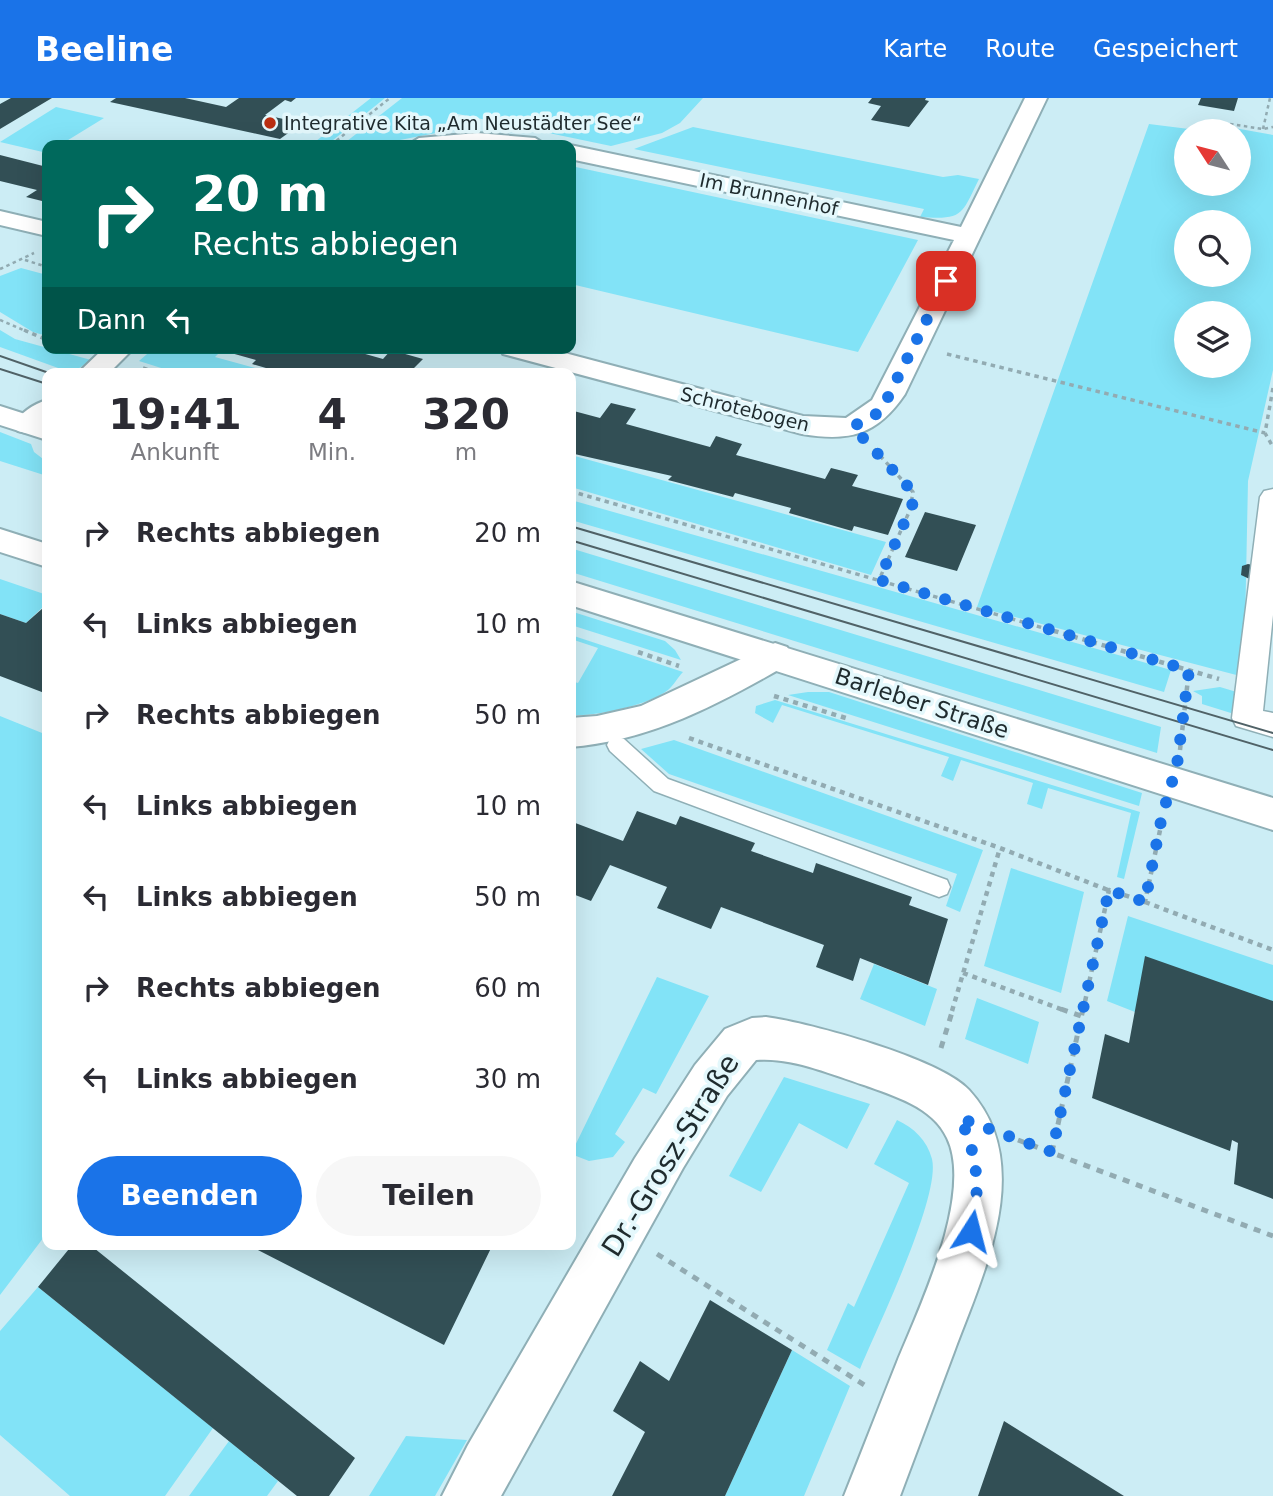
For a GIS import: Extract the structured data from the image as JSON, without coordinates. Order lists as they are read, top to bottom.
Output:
{
  "streets": {
    "street": [
      "Im Brunnenhof",
      "Schrotebogen",
      "Barleber Straße",
      "Dr.-Grosz-Straße"
    ]
  },
  "places": ["Integrative Kita „Am Neustädter See“"],
  "north": "top left",
  "page": {
    "header": "Beeline",
    "nav": ["Karte", "Route", "Gespeichert"],
    "turn": ["20 m", "Rechts abbiegen"],
    "then": "Dann",
    "eta": [
      "19:41",
      "Ankunft",
      "4",
      "Min.",
      "320",
      "m"
    ],
    "list": [
      {
        "name": "Rechts abbiegen",
        "value": "20 m"
      },
      {
        "name": "Links abbiegen",
        "value": "10 m"
      },
      {
        "name": "Rechts abbiegen",
        "value": "50 m"
      },
      {
        "name": "Links abbiegen",
        "value": "10 m"
      },
      {
        "name": "Links abbiegen",
        "value": "50 m"
      },
      {
        "name": "Rechts abbiegen",
        "value": "60 m"
      },
      {
        "name": "Links abbiegen",
        "value": "30 m"
      }
    ],
    "buttons": ["Beenden", "Teilen"]
  }
}
